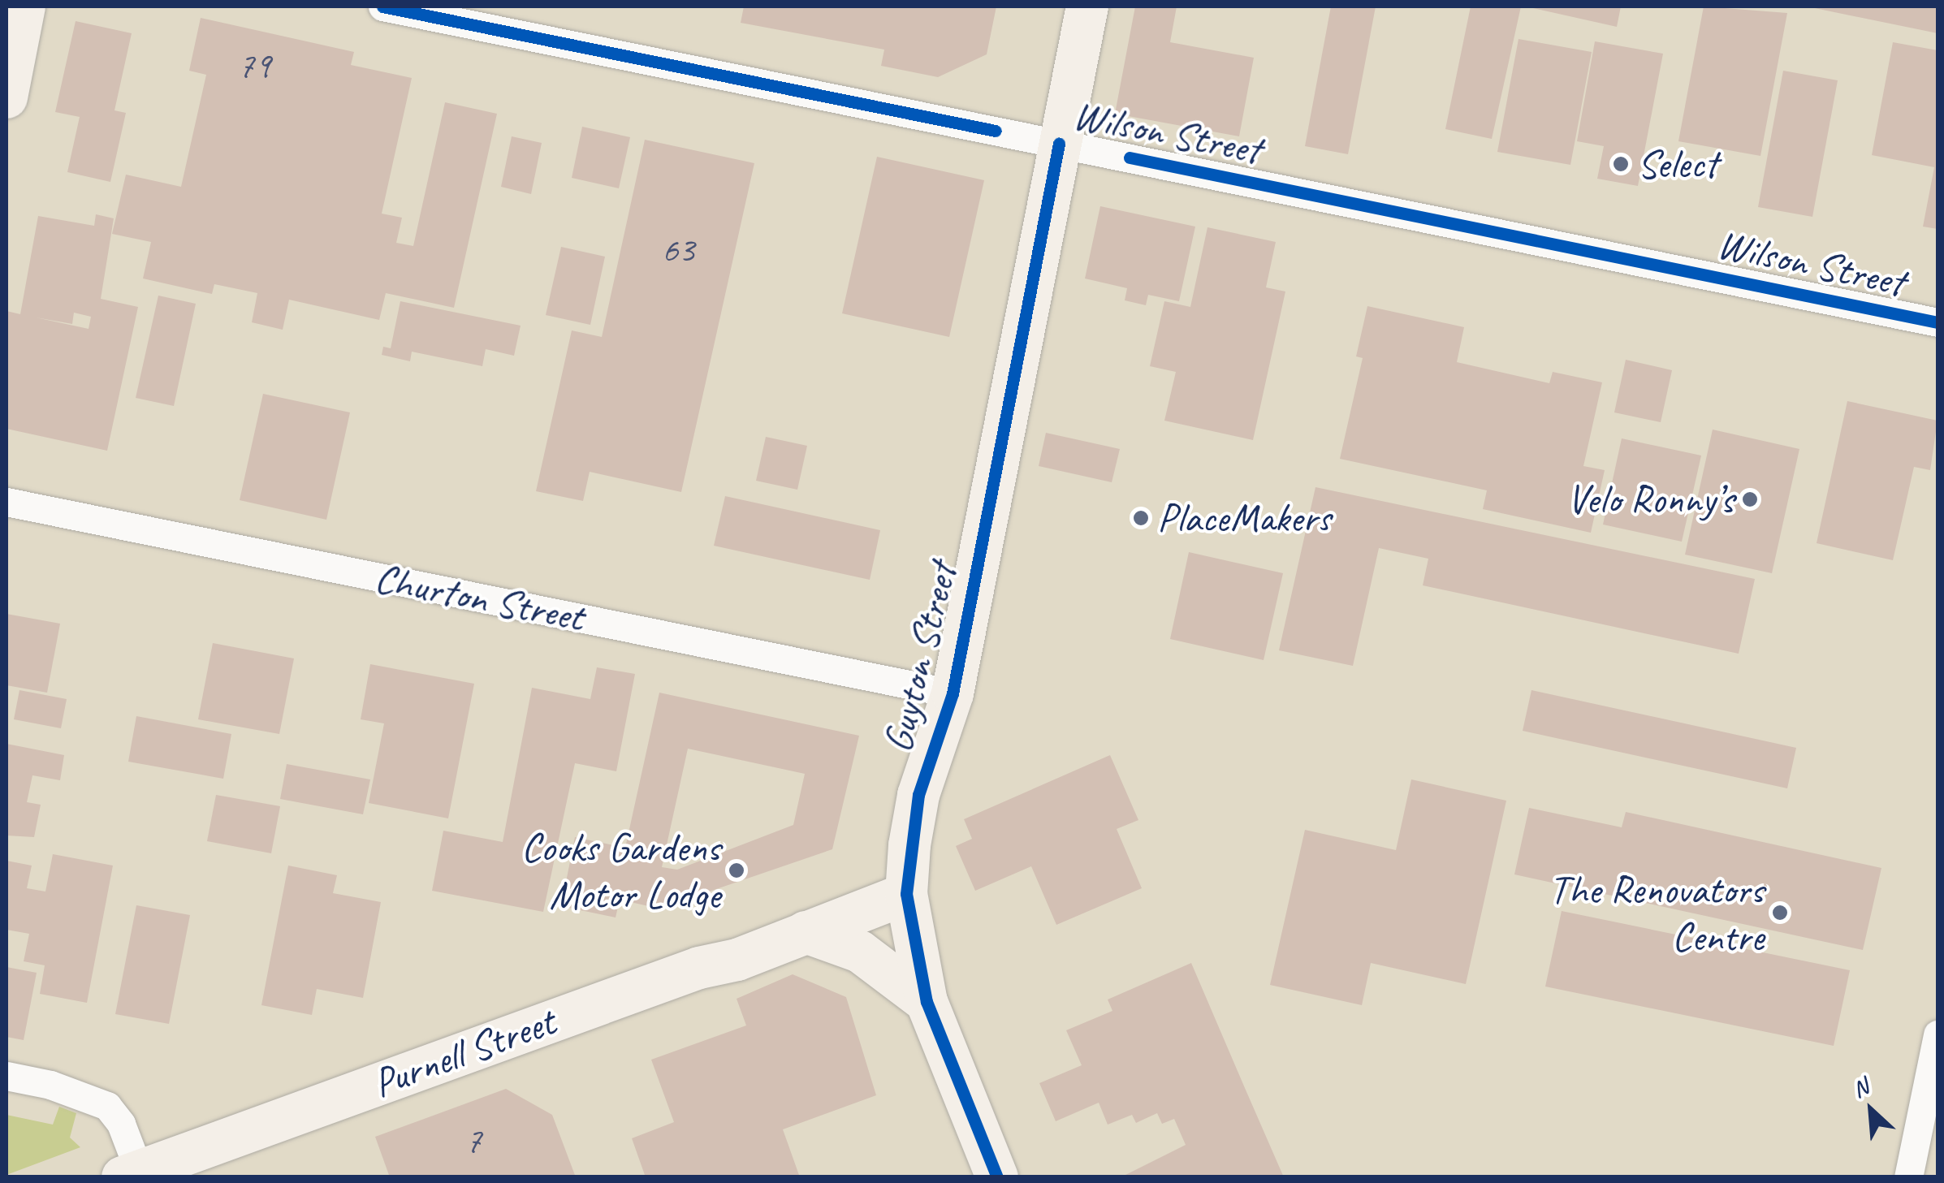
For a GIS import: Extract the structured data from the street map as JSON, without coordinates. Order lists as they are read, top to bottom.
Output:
{
  "streets": {
    "main road": ["Guyton Street", "Purnell Street"],
    "street": ["Wilson Street", "Churton Street"]
  },
  "crossings": [
    ["Wilson Street", "Guyton Street"],
    ["Churton Street", "Guyton Street"],
    ["Guyton Street", "Purnell Street"]
  ],
  "places": [
    "Select",
    "Velo Ronny’s",
    "PlaceMakers",
    "Cooks Gardens Motor Lodge",
    "The Renovators Centre"
  ],
  "house_numbers": ["79", "63", "7"],
  "north": "top left"
}
